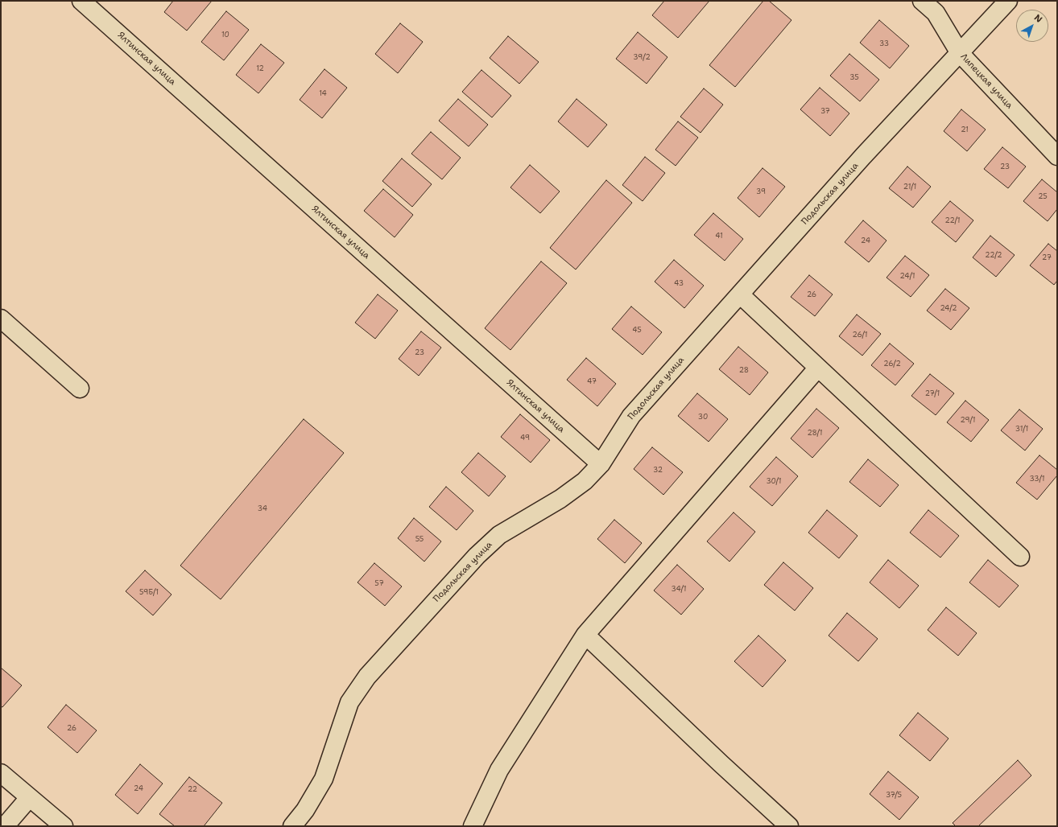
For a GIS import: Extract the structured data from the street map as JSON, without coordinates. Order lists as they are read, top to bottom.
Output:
{
  "streets": {
    "street": ["Ялтинская улица", "Липецкая улица", "Подольская улица"]
  },
  "crossings": [
    ["Ялтинская улица", "Подольская улица"],
    ["Липецкая улица", "Подольская улица"]
  ],
  "house_numbers": [
    "10",
    "33",
    "39/2",
    "12",
    "35",
    "14",
    "37",
    "21",
    "23",
    "21/1",
    "39",
    "25",
    "22/1",
    "41",
    "24",
    "22/2",
    "27",
    "24/1",
    "43",
    "26",
    "24/2",
    "45",
    "26/1",
    "23",
    "26/2",
    "28",
    "47",
    "27/1",
    "30",
    "29/1",
    "31/1",
    "28/1",
    "49",
    "32",
    "33/1",
    "30/1",
    "34",
    "55",
    "57",
    "34/1",
    "59Б/1",
    "26",
    "24",
    "22",
    "37/5"
  ],
  "north": "top right"
}
